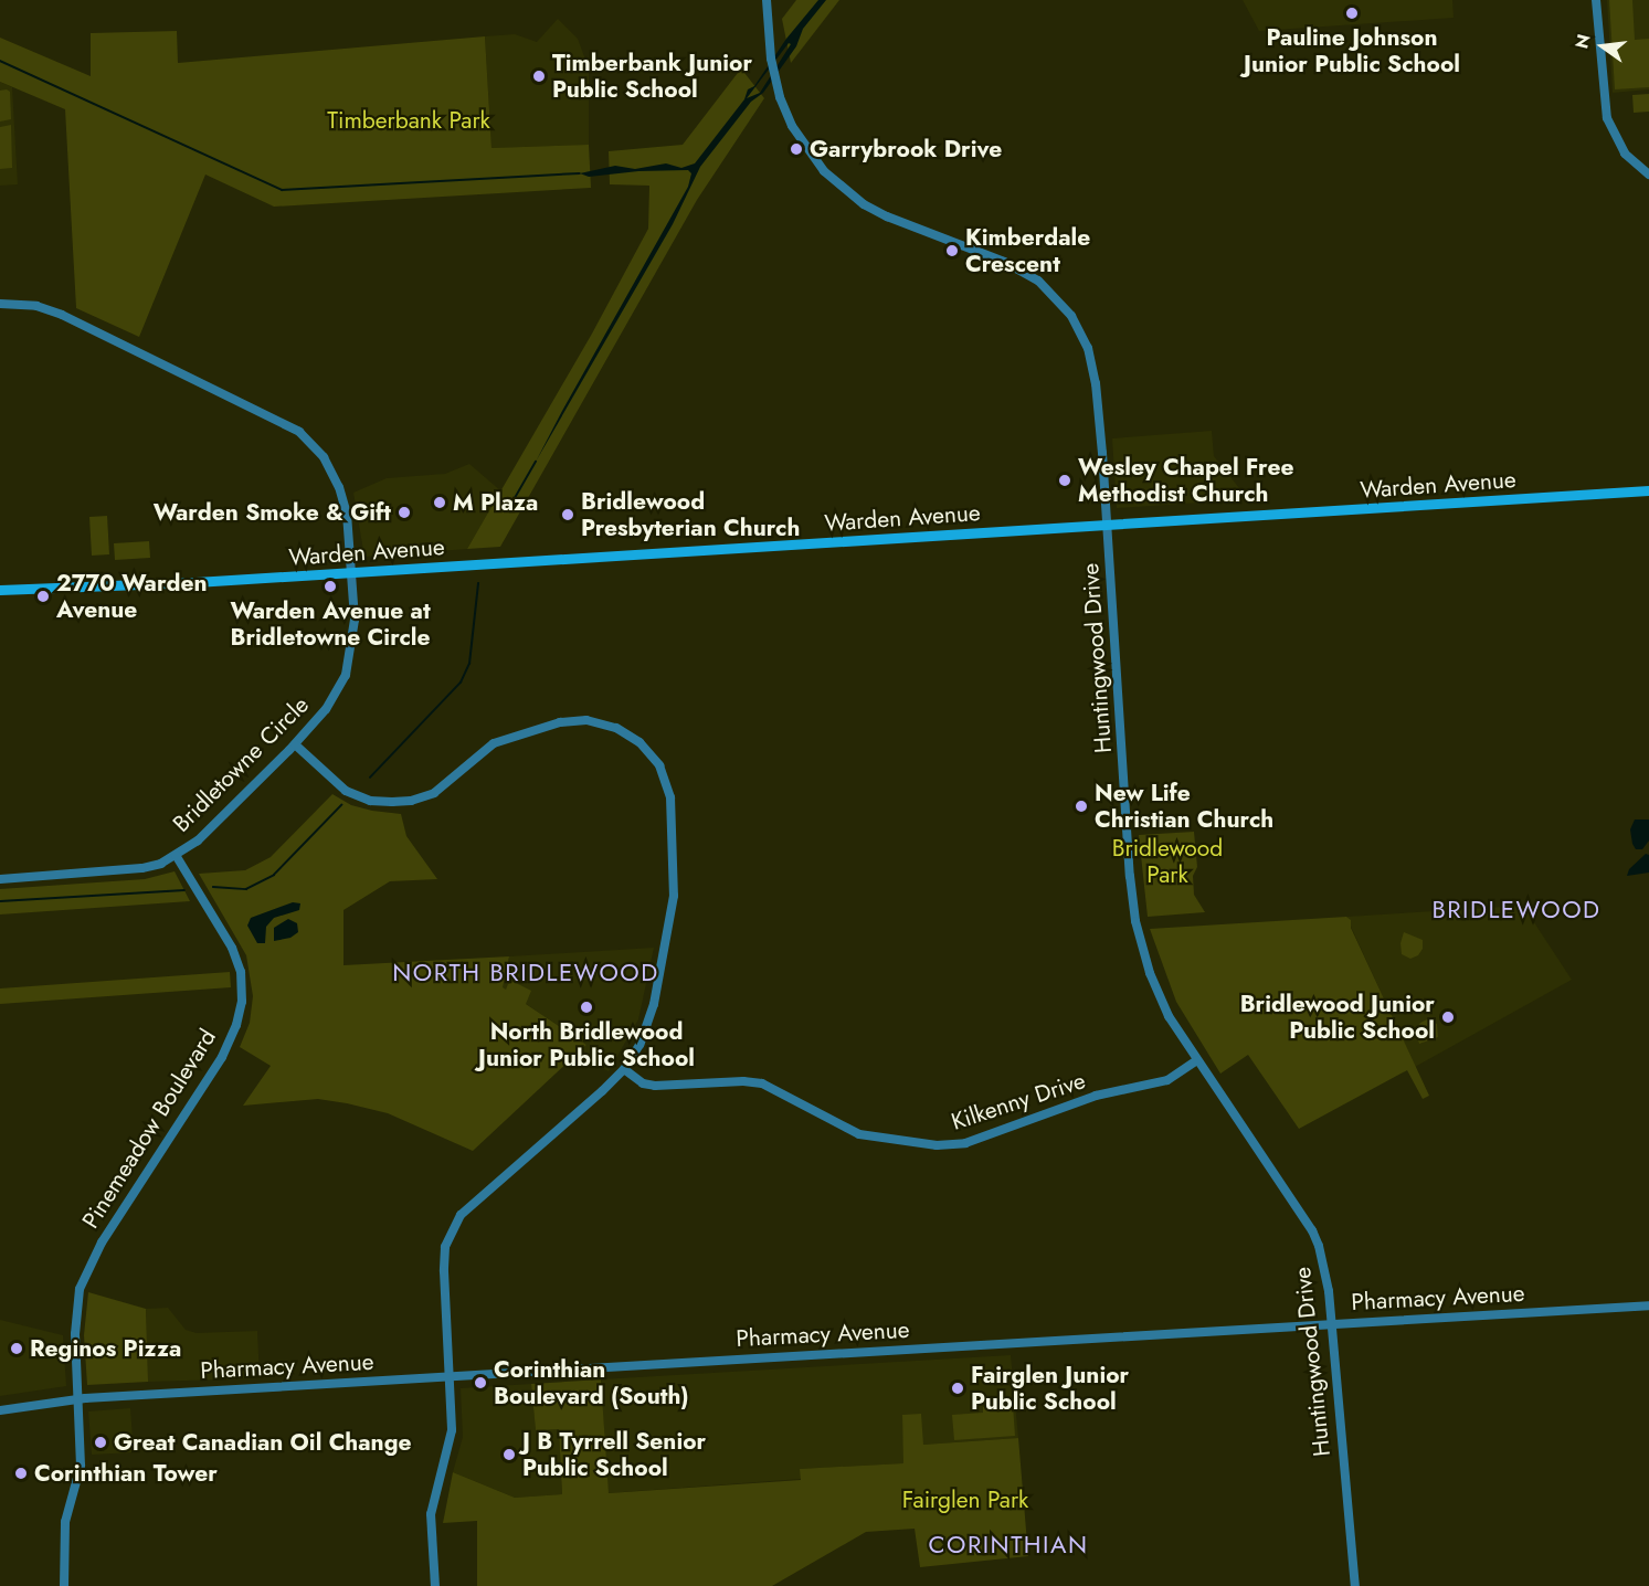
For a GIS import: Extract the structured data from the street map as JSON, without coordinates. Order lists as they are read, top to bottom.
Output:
{
  "streets": {
    "main road": ["Warden Avenue"],
    "street": [
      "Huntingwood Drive",
      "Bridletowne Circle",
      "Kilkenny Drive",
      "Pinemeadow Boulevard",
      "Pharmacy Avenue"
    ]
  },
  "crossings": [
    ["Warden Avenue", "Huntingwood Drive"],
    ["Warden Avenue", "Bridletowne Circle"],
    ["Huntingwood Drive", "Kilkenny Drive"],
    ["Huntingwood Drive", "Pharmacy Avenue"],
    ["Bridletowne Circle", "Pinemeadow Boulevard"],
    ["Pinemeadow Boulevard", "Pharmacy Avenue"]
  ],
  "districts": ["BRIDLEWOOD", "NORTH BRIDLEWOOD", "CORINTHIAN"],
  "parks": ["Timberbank Park", "Bridlewood Park", "Fairglen Park"],
  "places": [
    "Pauline Johnson Junior Public School",
    "Timberbank Junior Public School",
    "Garrybrook Drive",
    "Kimberdale Crescent",
    "Wesley Chapel Free Methodist Church",
    "M Plaza",
    "Warden Smoke & Gift",
    "Bridlewood Presbyterian Church",
    "Warden Avenue at Bridletowne Circle",
    "2770 Warden Avenue",
    "New Life Christian Church",
    "North Bridlewood Junior Public School",
    "Bridlewood Junior Public School",
    "Reginos Pizza",
    "Corinthian Boulevard (South)",
    "Fairglen Junior Public School",
    "Great Canadian Oil Change",
    "J B Tyrrell Senior Public School",
    "Corinthian Tower"
  ],
  "north": "left"
}
